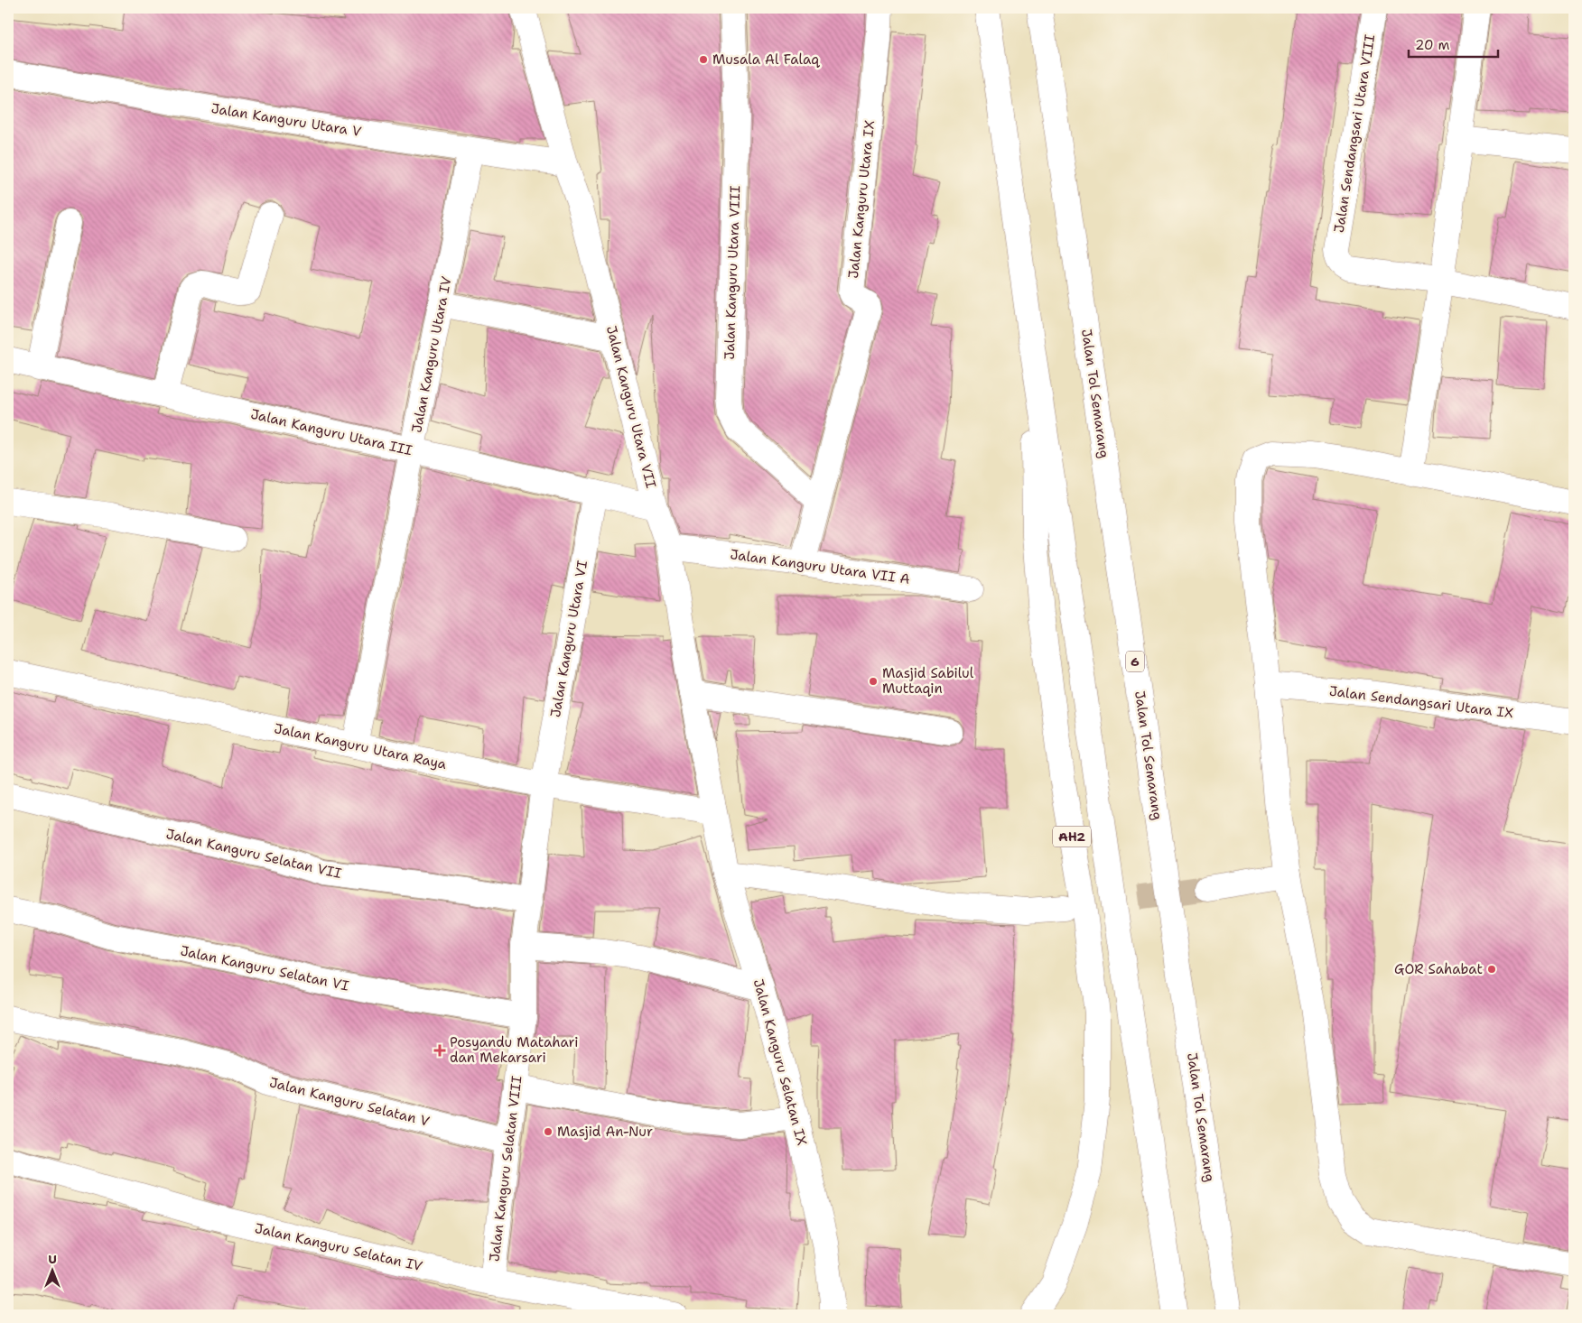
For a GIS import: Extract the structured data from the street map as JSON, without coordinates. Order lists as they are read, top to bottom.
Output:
{
  "streets": {
    "main road": [
      "Jalan Kanguru Utara V",
      "Jalan Sendangsari Utara VIII",
      "Jalan Kanguru Utara IX",
      "Jalan Kanguru Utara VIII",
      "Jalan Kanguru Utara IV",
      "Jalan Tol Semarang",
      "Jalan Kanguru Utara VII",
      "Jalan Kanguru Utara III",
      "Jalan Kanguru Utara VII A",
      "Jalan Kanguru Utara VI",
      "6",
      "Jalan Sendangsari Utara IX",
      "Jalan Kanguru Utara Raya",
      "AH2",
      "Jalan Kanguru Selatan VII",
      "Jalan Kanguru Selatan VI",
      "Jalan Kanguru Selatan IX",
      "Jalan Kanguru Selatan V",
      "Jalan Kanguru Selatan VIII",
      "Jalan Kanguru Selatan IV"
    ]
  },
  "crossings": [
    ["Jalan Kanguru Utara V", "Jalan Kanguru Utara IV"],
    ["Jalan Kanguru Utara V", "Jalan Kanguru Utara VII"],
    ["Jalan Kanguru Utara IX", "Jalan Kanguru Utara VIII"],
    ["Jalan Kanguru Utara IX", "Jalan Kanguru Utara VII A"],
    ["Jalan Kanguru Utara IV", "Jalan Kanguru Utara III"],
    ["Jalan Kanguru Utara IV", "Jalan Kanguru Utara Raya"],
    ["Jalan Kanguru Utara VII", "Jalan Kanguru Utara III"],
    ["Jalan Kanguru Utara VII", "Jalan Kanguru Utara VII A"],
    ["Jalan Kanguru Utara VII", "Jalan Kanguru Utara Raya"],
    ["Jalan Kanguru Utara VII", "Jalan Kanguru Selatan IX"],
    ["Jalan Kanguru Utara III", "Jalan Kanguru Utara VI"],
    ["Jalan Kanguru Utara VI", "Jalan Kanguru Utara Raya"],
    ["Jalan Kanguru Utara VI", "Jalan Kanguru Selatan VIII"],
    ["Jalan Kanguru Utara Raya", "Jalan Kanguru Selatan IX"],
    ["Jalan Kanguru Utara Raya", "Jalan Kanguru Selatan VIII"],
    ["Jalan Kanguru Selatan VII", "Jalan Kanguru Selatan VIII"],
    ["Jalan Kanguru Selatan VI", "Jalan Kanguru Selatan VIII"],
    ["Jalan Kanguru Selatan V", "Jalan Kanguru Selatan VIII"],
    ["Jalan Kanguru Selatan VIII", "Jalan Kanguru Selatan IV"]
  ],
  "places": {
    "other": [
      "Musala Al Falaq",
      "Masjid Sabilul Muttaqin",
      "GOR Sahabat",
      "Masjid An-Nur"
    ],
    "health": ["Posyandu Matahari dan Mekarsari"]
  },
  "scale_bar": "20 m",
  "north": "top"
}
